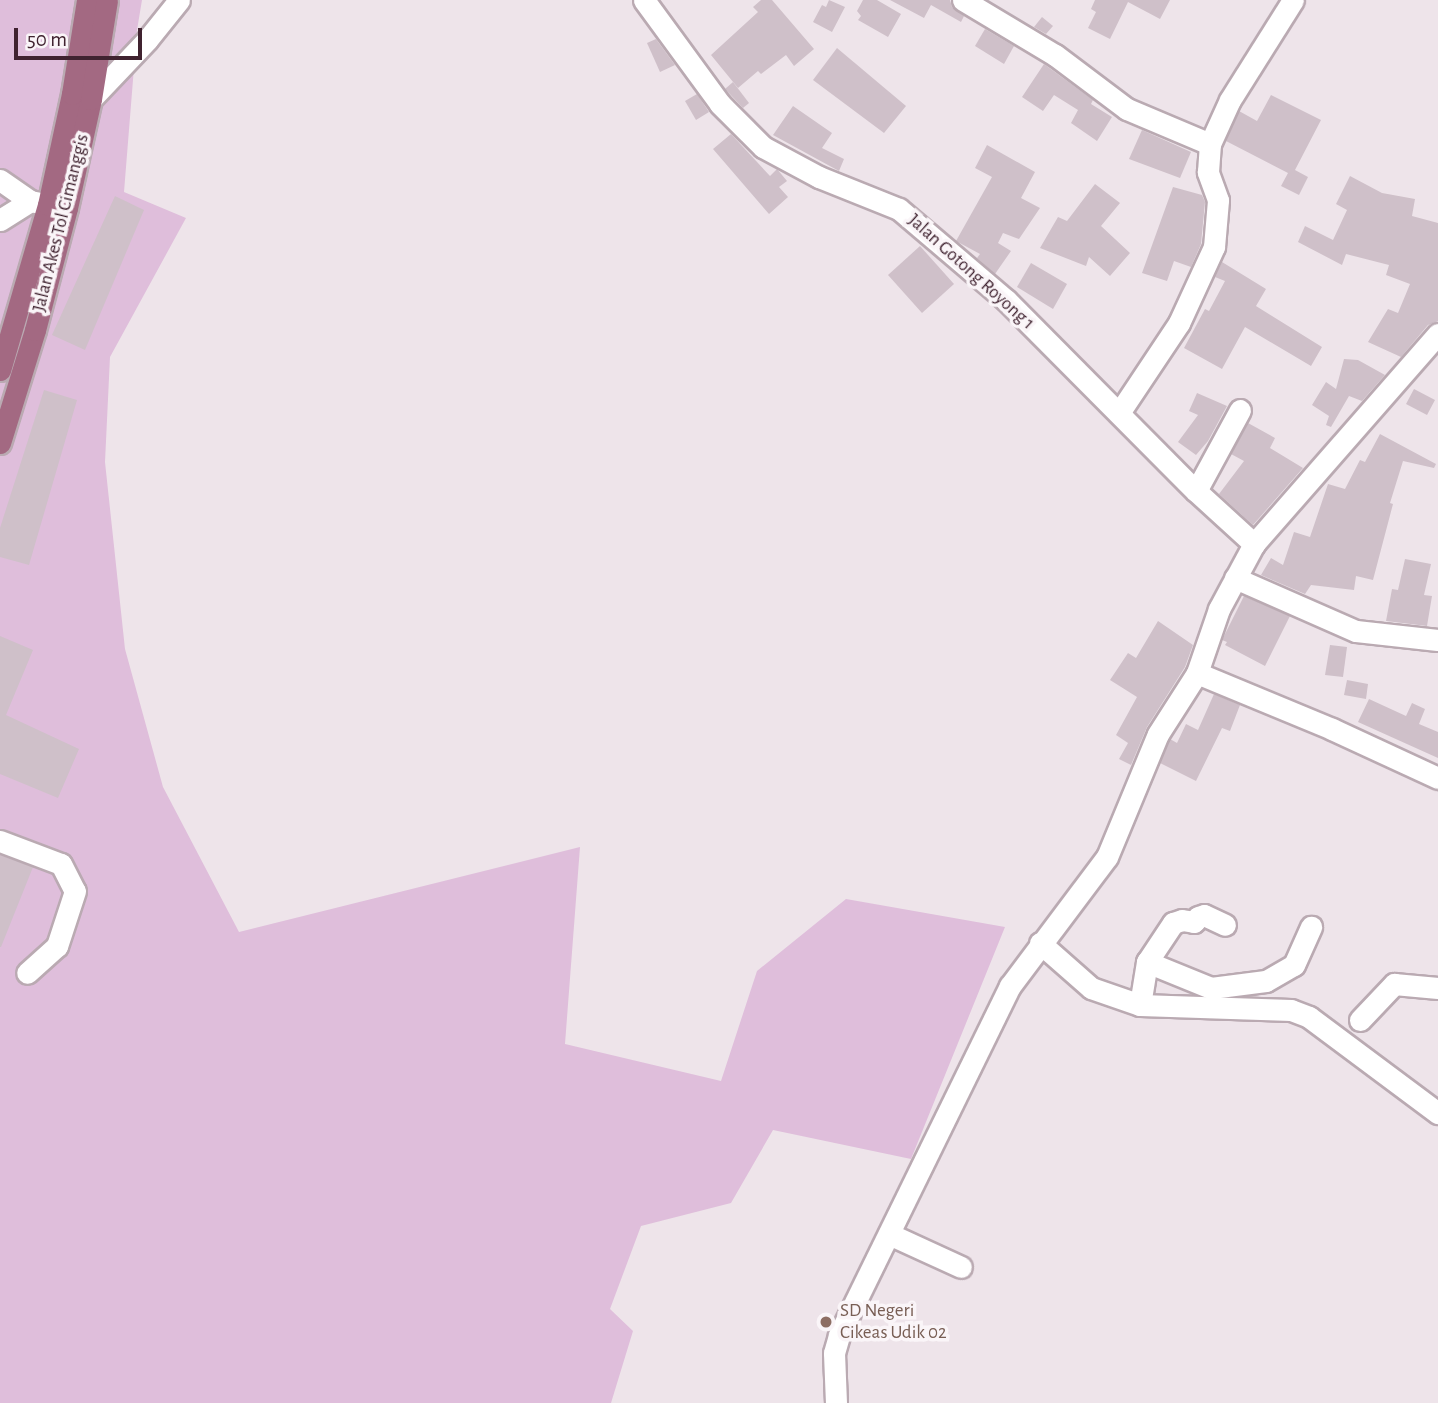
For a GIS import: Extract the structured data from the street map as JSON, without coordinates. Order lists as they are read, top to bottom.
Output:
{
  "streets": {
    "main road": ["Jalan Akes Tol Cimanggis"],
    "street": ["Jalan Gotong Royong 1"]
  },
  "places": ["SD Negeri Cikeas Udik 02"],
  "scale_bar": "50 m"
}
